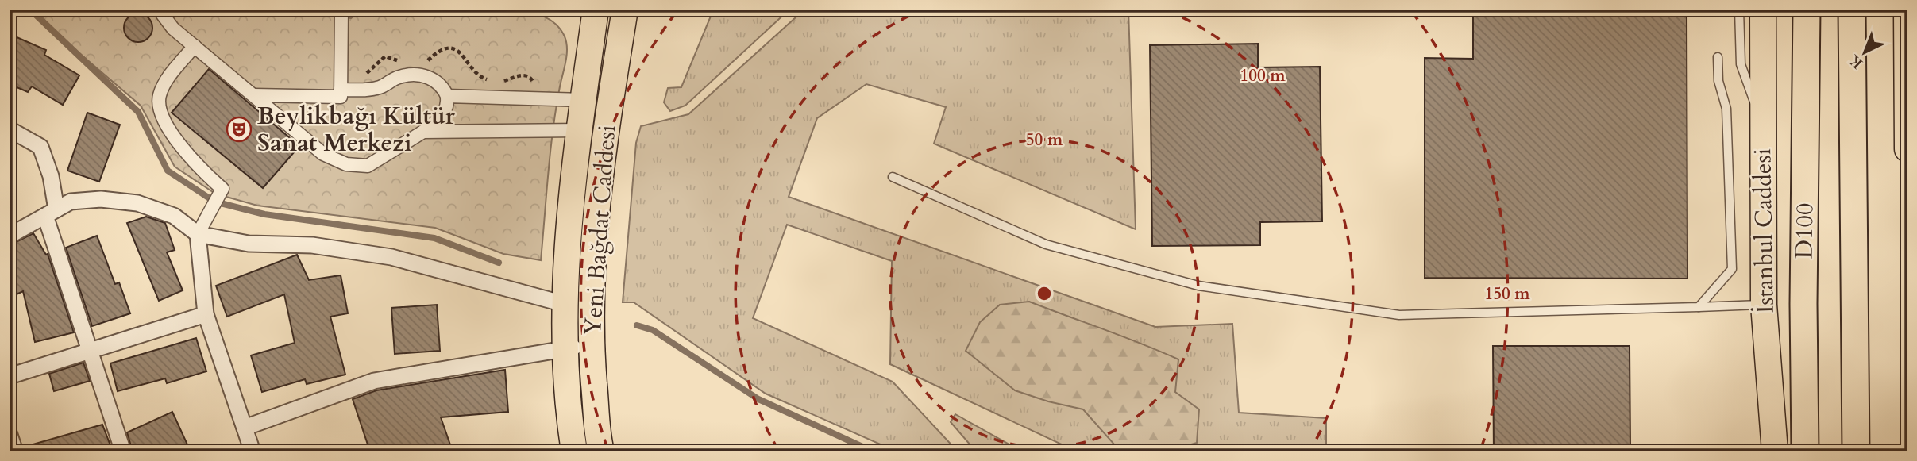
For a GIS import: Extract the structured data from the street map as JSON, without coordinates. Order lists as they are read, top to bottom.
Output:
{
  "streets": {
    "highway": ["D100"],
    "main road": ["Yeni Bağdat Caddesi", "İstanbul Caddesi"]
  },
  "places": {
    "theatre": ["Beylikbağı Kültür Sanat Merkezi"]
  },
  "north": "bottom left",
  "rings": ["100 m", "50 m", "150 m"]
}
